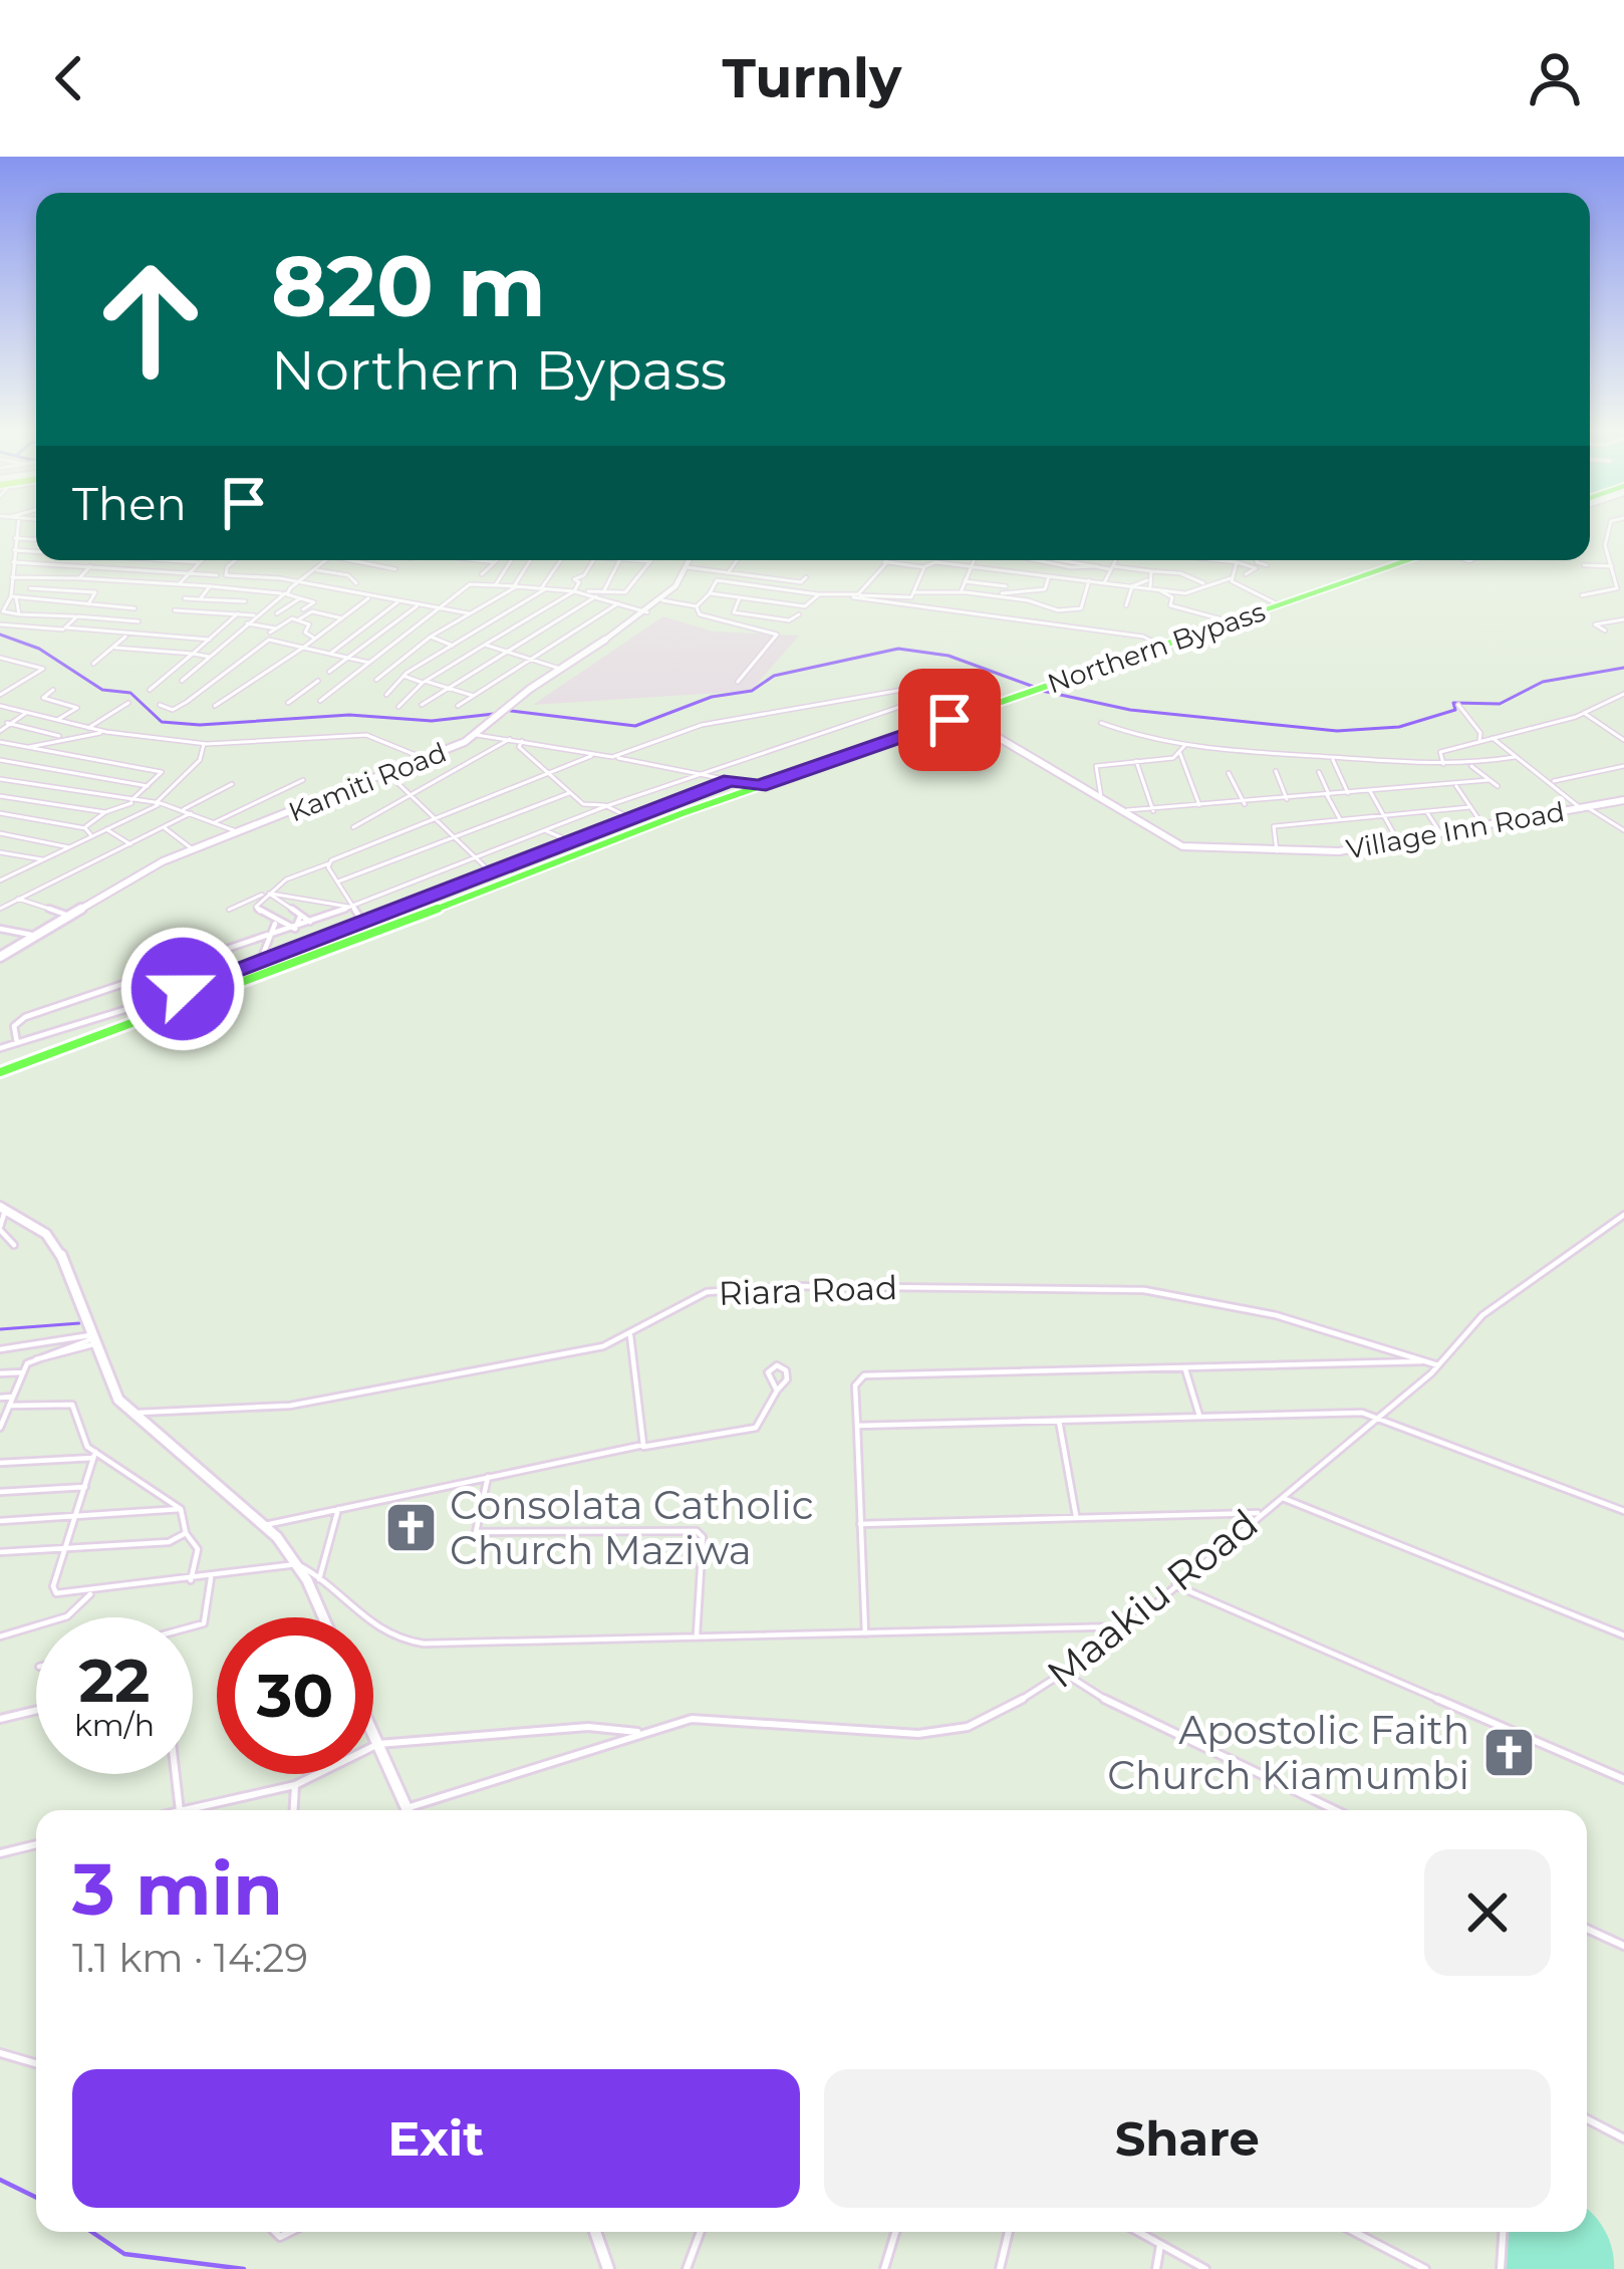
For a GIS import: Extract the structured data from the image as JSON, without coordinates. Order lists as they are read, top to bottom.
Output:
{
  "streets": {
    "main road": ["Northern Bypass", "Kamiti Road", "Village Inn Road"],
    "street": ["Riara Road", "Maakiu Road"]
  },
  "crossings": [
    ["Northern Bypass", "Village Inn Road"],
    ["Riara Road", "Maakiu Road"]
  ],
  "places": {
    "church": ["Consolata Catholic Church Maziwa", "Apostolic Faith Church Kiamumbi"]
  },
  "page": {
    "header": "Turnly",
    "turn": ["820 m", "Northern Bypass"],
    "then": "Then",
    "speed": "22 km/h",
    "limit": "30",
    "heading": ["3 min", "1.1 km · 14:29"],
    "buttons": ["Exit", "Share"]
  }
}
